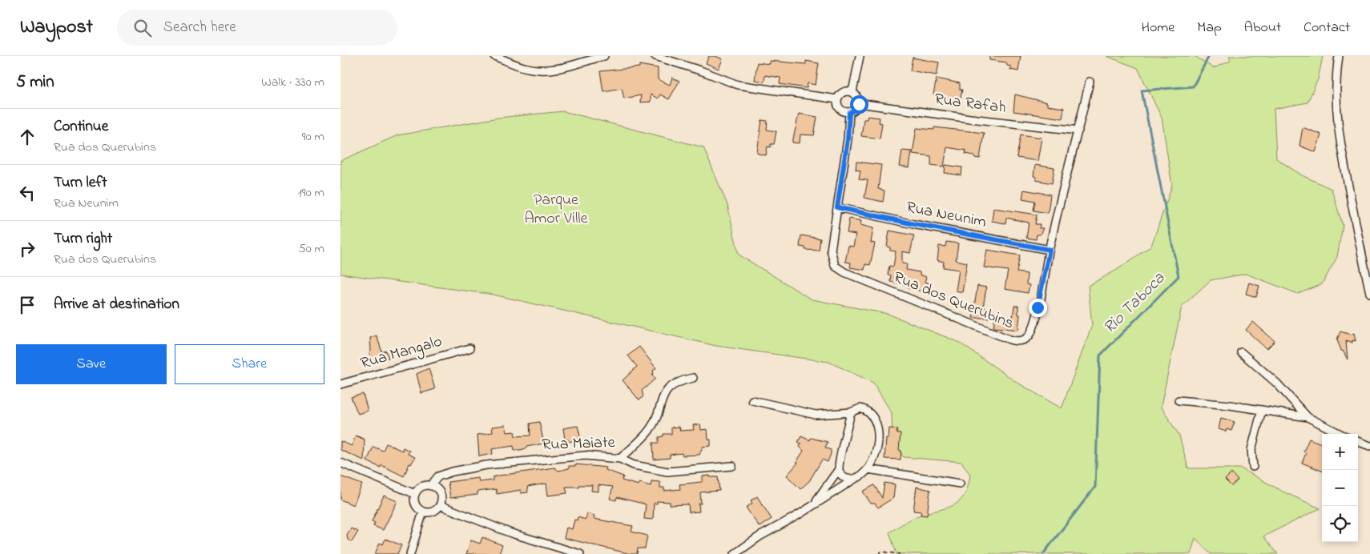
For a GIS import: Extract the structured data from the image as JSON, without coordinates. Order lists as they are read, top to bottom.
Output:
{
  "streets": {
    "street": [
      "Rua Rafah",
      "Rua Neunim",
      "Rua dos Querubins",
      "Rua Mangalo",
      "Rua Maiate"
    ]
  },
  "crossings": [
    ["Rua Rafah", "Rua dos Querubins"],
    ["Rua Neunim", "Rua dos Querubins"]
  ],
  "water": ["Rio Taboca"],
  "parks": ["Parque Amor Ville"],
  "page": {
    "header": "Waypost",
    "search": "Search here",
    "nav": [
      "Home",
      "Map",
      "About",
      "Contact"
    ],
    "heading": ["5 min", "Walk · 330 m"],
    "list": [
      ["Continue", "Rua dos Querubins", "90 m"],
      ["Turn left", "Rua Neunim", "190 m"],
      ["Turn right", "Rua dos Querubins", "50 m"],
      "Arrive at destination"
    ],
    "buttons": ["Save", "Share"],
    "map_buttons": ["+", "−"]
  }
}
